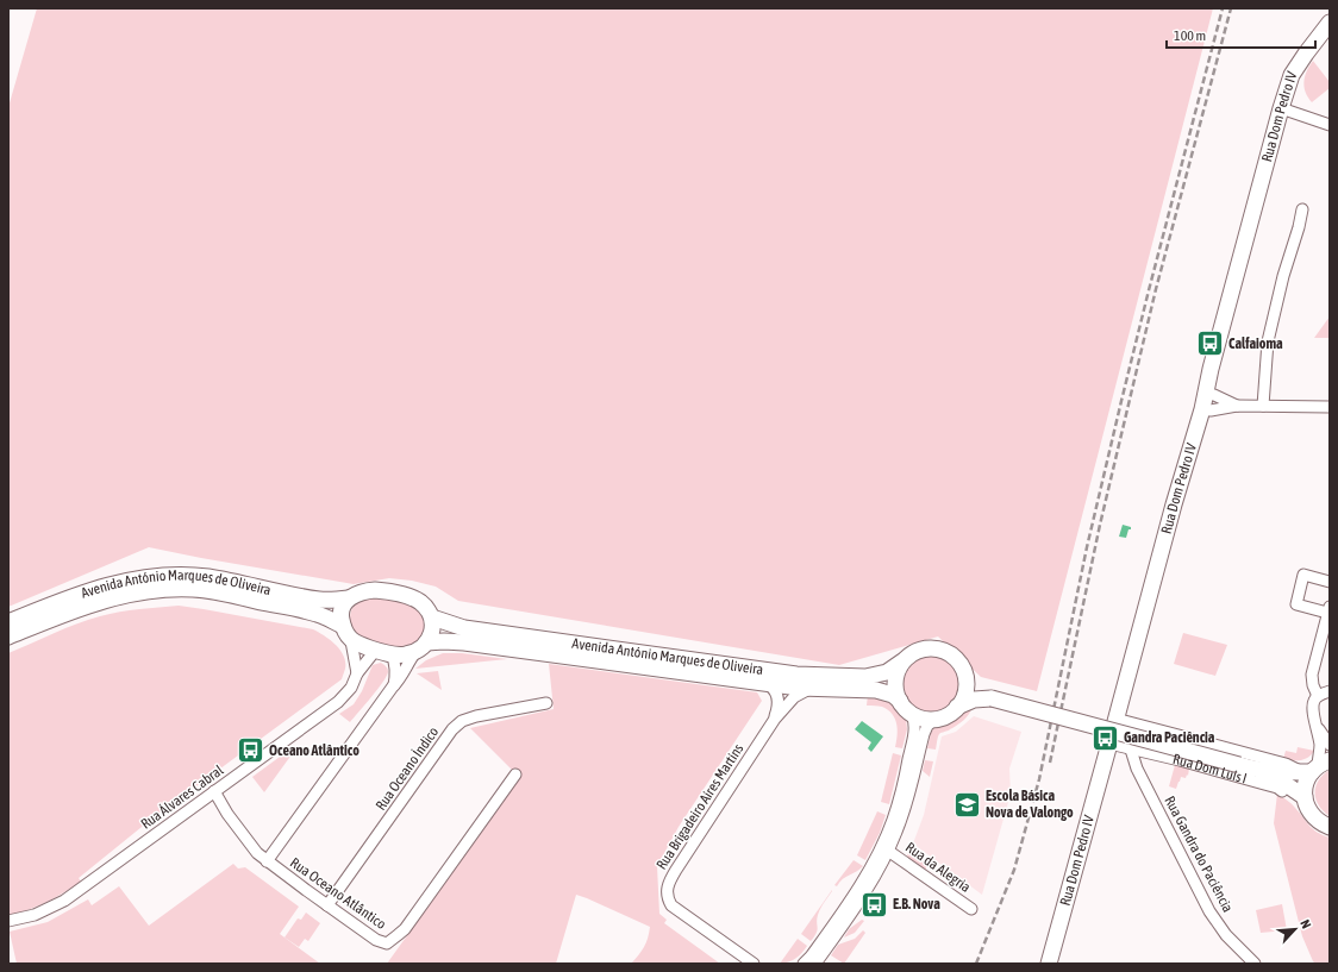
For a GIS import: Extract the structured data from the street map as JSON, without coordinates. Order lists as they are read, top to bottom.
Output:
{
  "streets": {
    "main road": ["Rua Dom Pedro IV", "Avenida António Marques de Oliveira", "Rua Dom Luís I"],
    "street": [
      "Rua Oceano Índico",
      "Rua Álvares Cabral",
      "Rua Brigadeiro Aires Martins",
      "Rua Gandra do Paciência",
      "Rua da Alegria",
      "Rua Oceano Atlântico"
    ]
  },
  "crossings": [
    ["Rua Dom Pedro IV", "Rua Dom Luís I"],
    ["Avenida António Marques de Oliveira", "Rua Álvares Cabral"],
    ["Avenida António Marques de Oliveira", "Rua Brigadeiro Aires Martins"],
    ["Rua Oceano Índico", "Rua Oceano Atlântico"],
    ["Rua Dom Luís I", "Rua Gandra do Paciência"],
    ["Rua Álvares Cabral", "Rua Oceano Atlântico"]
  ],
  "places": {
    "bus stop": [
      "Calfaioma",
      "Gandra Paciência",
      "Oceano Atlântico",
      "E.B. Nova"
    ],
    "school or university": ["Escola Básica Nova de Valongo"]
  },
  "scale_bar": "100 m",
  "north": "top right"
}
